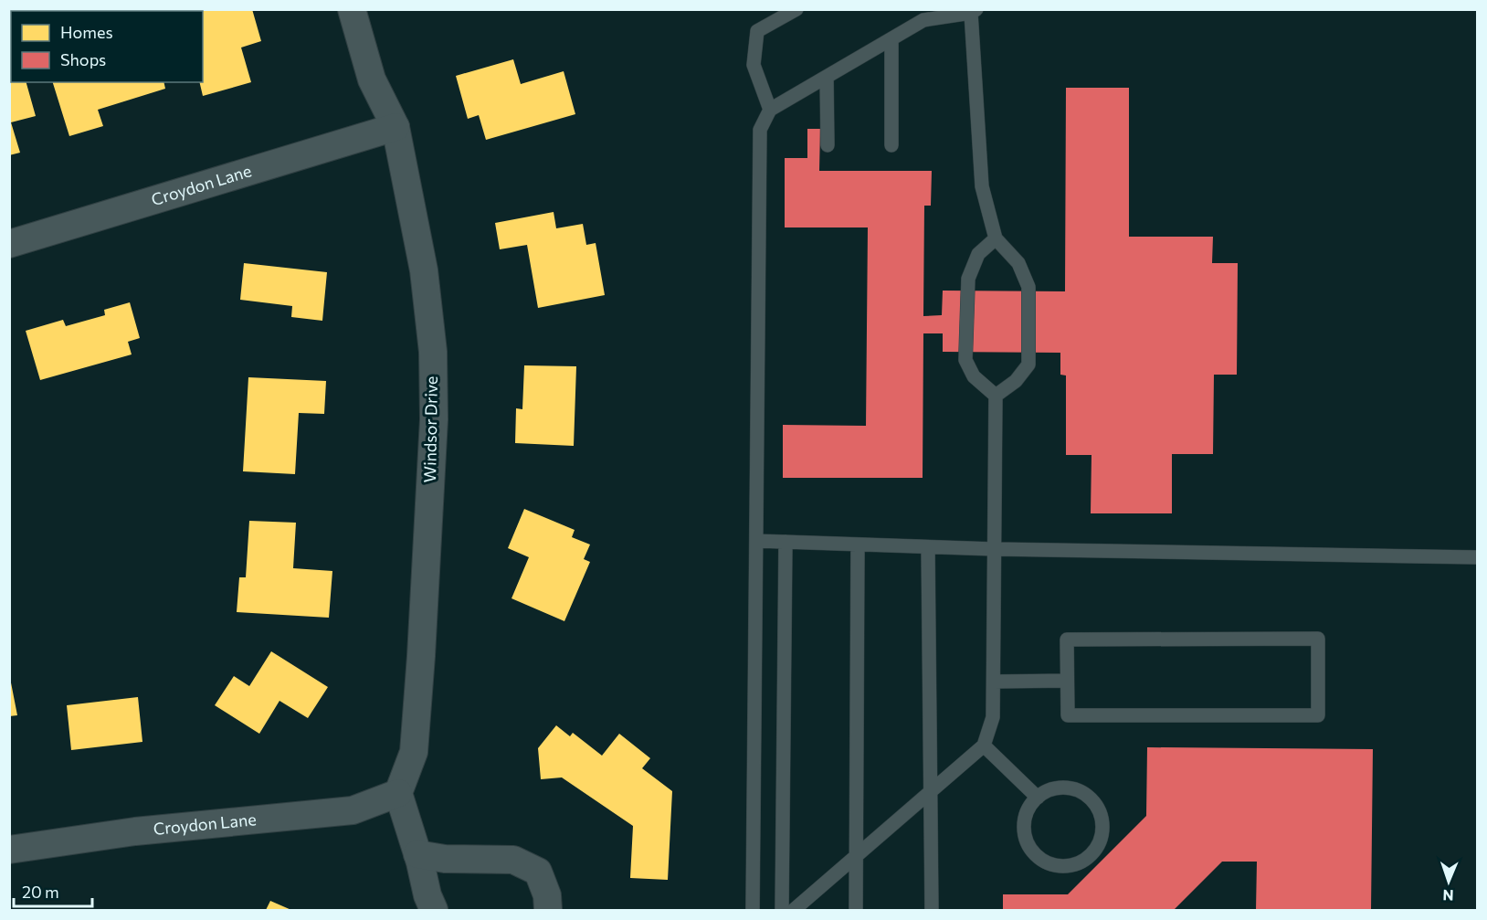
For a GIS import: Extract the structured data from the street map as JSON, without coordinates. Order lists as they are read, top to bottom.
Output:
{
  "streets": {
    "street": ["Croydon Lane", "Windsor Drive"]
  },
  "crossings": [
    ["Croydon Lane", "Windsor Drive"]
  ],
  "legend": ["Homes", "Shops"],
  "scale_bar": "20 m",
  "north": "bottom"
}
